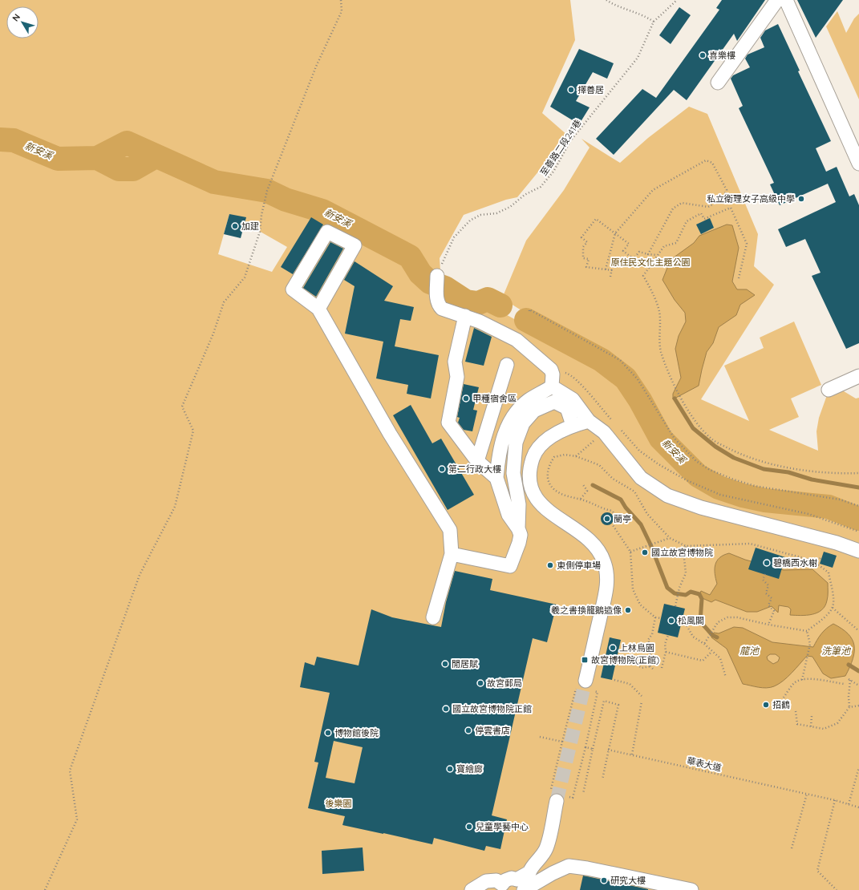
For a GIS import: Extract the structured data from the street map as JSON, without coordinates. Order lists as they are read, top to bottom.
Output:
{
  "streets": {
    "path": ["至善路二段241巷", "華表大道"]
  },
  "water": ["新安溪", "龍池", "洗筆池"],
  "parks": ["原住民文化主題公園", "後樂園"],
  "places": {
    "other": [
      "喜樂樓",
      "擇善居",
      "私立衛理女子高級中學",
      "加建",
      "甲種宿舍區",
      "第二行政大樓",
      "蘭亭",
      "國立故宮博物院",
      "碧橋西水榭",
      "東側停車場",
      "羲之書換籠鵝造像",
      "松風閣",
      "上林鳥園",
      "閒居賦",
      "故宮郵局",
      "招鶴",
      "國立故宮博物院正館",
      "停雲書店",
      "博物館後院",
      "寶繪廊",
      "兒童學藝中心",
      "研究大樓"
    ],
    "transit": ["故宮博物院(正館)"]
  },
  "north": "top left"
}
